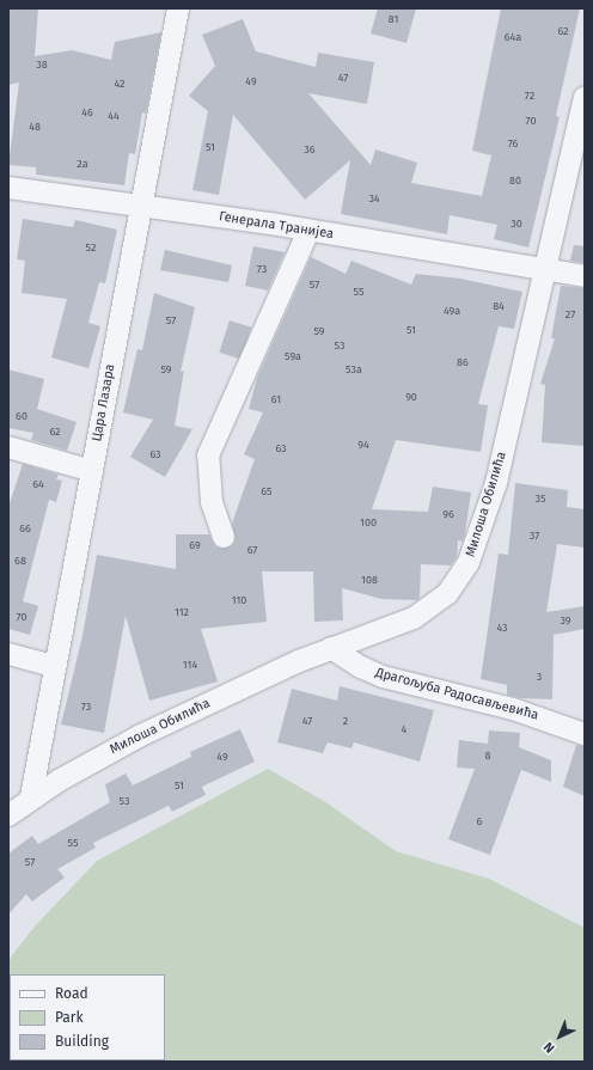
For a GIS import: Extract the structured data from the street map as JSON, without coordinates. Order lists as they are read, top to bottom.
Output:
{
  "streets": {
    "street": [
      "Генерала Транијеа",
      "Цара Лазара",
      "Милоша Обилића",
      "Драгољуба Радосављевића"
    ]
  },
  "crossings": [
    ["Генерала Транијеа", "Цара Лазара"],
    ["Генерала Транијеа", "Милоша Обилића"],
    ["Цара Лазара", "Милоша Обилића"],
    ["Милоша Обилића", "Драгољуба Радосављевића"]
  ],
  "house_numbers": [
    "81",
    "62",
    "64a",
    "38",
    "47",
    "49",
    "42",
    "72",
    "46",
    "44",
    "70",
    "48",
    "76",
    "51",
    "36",
    "2a",
    "80",
    "34",
    "30",
    "52",
    "73",
    "57",
    "55",
    "84",
    "49a",
    "27",
    "57",
    "51",
    "59",
    "53",
    "59a",
    "86",
    "59",
    "53a",
    "90",
    "61",
    "60",
    "62",
    "94",
    "63",
    "63",
    "64",
    "65",
    "35",
    "96",
    "100",
    "66",
    "37",
    "69",
    "67",
    "68",
    "108",
    "110",
    "112",
    "70",
    "39",
    "43",
    "114",
    "3",
    "73",
    "47",
    "2",
    "4",
    "8",
    "49",
    "51",
    "53",
    "6",
    "55",
    "57"
  ],
  "legend": ["Road", "Park", "Building"],
  "north": "bottom left"
}
